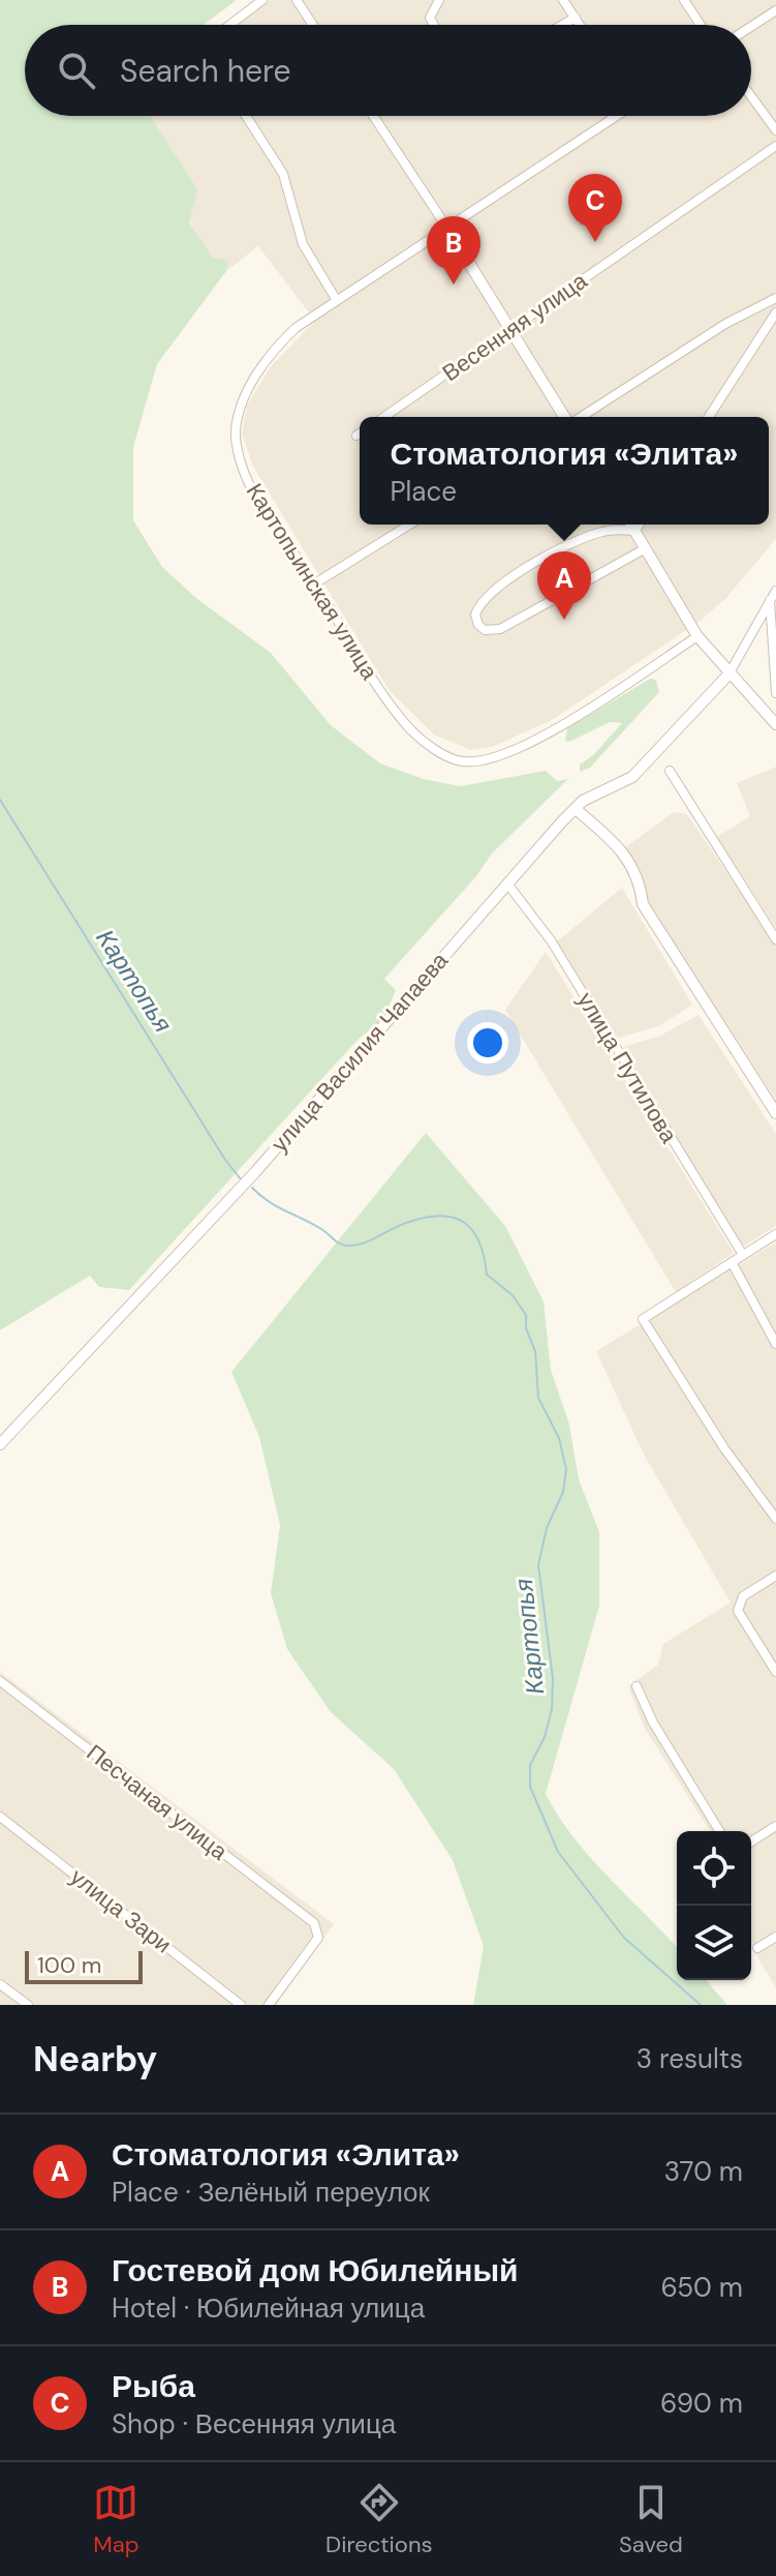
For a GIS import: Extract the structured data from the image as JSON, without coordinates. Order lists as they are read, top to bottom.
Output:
{
  "streets": {
    "street": [
      "Весенняя улица",
      "Картопьинская улица",
      "улица Василия Чапаева",
      "улица Путилова",
      "Песчаная улица",
      "улица Зари"
    ]
  },
  "crossings": [
    ["улица Василия Чапаева", "улица Путилова"]
  ],
  "water": ["Картопья"],
  "scale_bar": "100 m",
  "page": {
    "search": "Search here",
    "pins": ["C", "B", "A"],
    "popup": ["Стоматология «Элита»", "Place"],
    "scale": "100 m",
    "heading": ["Nearby", "3 results"],
    "list": [
      {
        "mark": "A",
        "name": "Стоматология «Элита»",
        "note": "Place · Зелёный переулок",
        "value": "370 m"
      },
      {
        "mark": "B",
        "name": "Гостевой дом Юбилейный",
        "note": "Hotel · Юбилейная улица",
        "value": "650 m"
      },
      {
        "mark": "C",
        "name": "Рыба",
        "note": "Shop · Весенняя улица",
        "value": "690 m"
      }
    ],
    "nav": ["Map", "Directions", "Saved"]
  }
}
